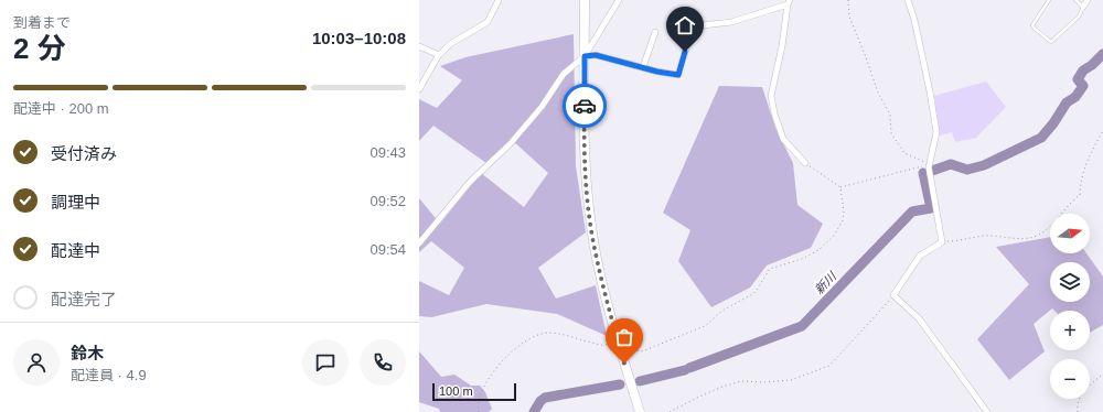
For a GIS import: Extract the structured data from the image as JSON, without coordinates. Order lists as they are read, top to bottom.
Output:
{
  "water": ["新川"],
  "scale_bar": "100 m",
  "north": "right",
  "page": {
    "heading": ["2 分", "到着まで", "10:03–10:08"],
    "panel": ["鈴木", "配達員 · 4.9"],
    "bar": "配達中 · 200 m",
    "list": [
      ["受付済み", "09:43"],
      ["調理中", "09:52"],
      ["配達中", "09:54"],
      "配達完了"
    ],
    "map_buttons": ["+", "−"],
    "scale": "100 m"
  }
}
